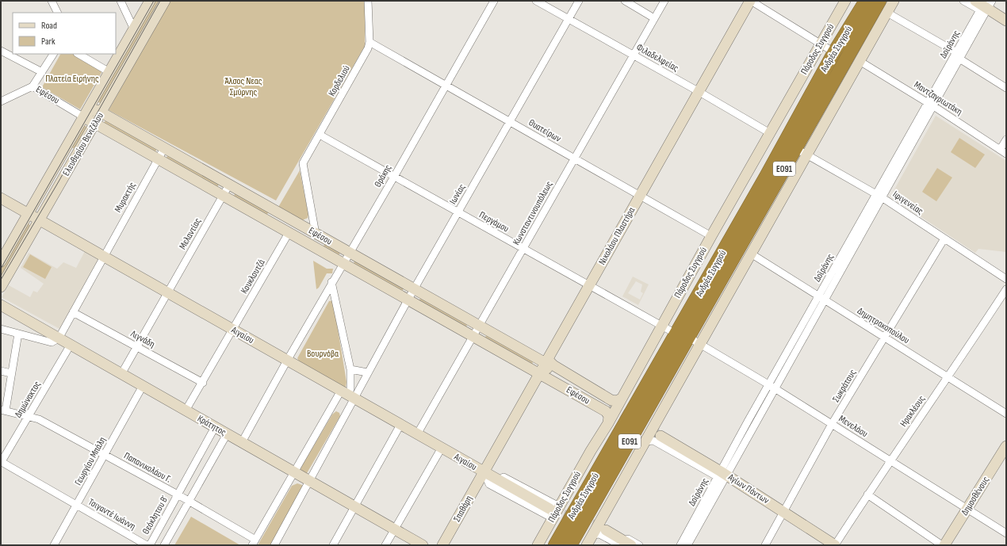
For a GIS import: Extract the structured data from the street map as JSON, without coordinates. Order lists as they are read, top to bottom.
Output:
{
  "streets": {
    "highway": ["Ανδρέα Συγγρού", "ΕΟ91"],
    "street": [
      "Δοϊράνης",
      "Πάροδος Συγγρού",
      "Φιλαδελφείας",
      "Κορδελιού",
      "Εφέσου",
      "Μαντζαγριωτάκη",
      "Θυατείρων",
      "Ελευθερίου Βενιζέλου",
      "Θράκης",
      "Ιωνίας",
      "Μυρακτής",
      "Ιφιγενείας",
      "Κωνσταντινουπόλεως",
      "Περγάμου",
      "Μελαντίας",
      "Νικολάου Πλαστήρα",
      "Κουκλουτζά",
      "Δημητρακοπούλου",
      "Αιγαίου",
      "Λιγνάδη",
      "Σωκράτους",
      "Δημώνακτος",
      "Ηρακλέους",
      "Κράτητος",
      "Μενελάου",
      "Γεωργίου Μπάλη",
      "Παπανικολάου Γ.",
      "Αγίων Πάντων",
      "Δημοσθένους",
      "Σπαθάρη",
      "Τσιγαντέ Ιωάννη",
      "Θεόκλητου Β΄"
    ]
  },
  "crossings": [
    ["Δοϊράνης", "Μαντζαγριωτάκη"],
    ["Δοϊράνης", "Ιφιγενείας"],
    ["Δοϊράνης", "Δημητρακοπούλου"],
    ["Δοϊράνης", "Μενελάου"],
    ["Δοϊράνης", "Αγίων Πάντων"],
    ["Πάροδος Συγγρού", "Φιλαδελφείας"],
    ["Πάροδος Συγγρού", "Εφέσου"],
    ["Πάροδος Συγγρού", "Θυατείρων"],
    ["Πάροδος Συγγρού", "Περγάμου"],
    ["Πάροδος Συγγρού", "Αιγαίου"],
    ["Ανδρέα Συγγρού", "Ιφιγενείας"],
    ["Ανδρέα Συγγρού", "Περγάμου"],
    ["Ανδρέα Συγγρού", "Μενελάου"],
    ["Φιλαδελφείας", "Ιωνίας"],
    ["Φιλαδελφείας", "Κωνσταντινουπόλεως"],
    ["Φιλαδελφείας", "Νικολάου Πλαστήρα"],
    ["Κορδελιού", "Εφέσου"],
    ["Κορδελιού", "Θυατείρων"],
    ["Κορδελιού", "Περγάμου"],
    ["Εφέσου", "Ελευθερίου Βενιζέλου"],
    ["Εφέσου", "Θράκης"],
    ["Εφέσου", "Ιωνίας"],
    ["Εφέσου", "Μυρακτής"],
    ["Εφέσου", "Κωνσταντινουπόλεως"],
    ["Εφέσου", "Μελαντίας"],
    ["Εφέσου", "Νικολάου Πλαστήρα"],
    ["Εφέσου", "Κουκλουτζά"],
    ["Θυατείρων", "Θράκης"],
    ["Θυατείρων", "Ιωνίας"],
    ["Θυατείρων", "Κωνσταντινουπόλεως"],
    ["Θυατείρων", "Νικολάου Πλαστήρα"],
    ["Ελευθερίου Βενιζέλου", "Αιγαίου"],
    ["Θράκης", "Περγάμου"],
    ["Θράκης", "Αιγαίου"],
    ["Θράκης", "Κράτητος"],
    ["Ιωνίας", "Περγάμου"],
    ["Ιωνίας", "Αιγαίου"],
    ["Μυρακτής", "Αιγαίου"],
    ["Μυρακτής", "Λιγνάδη"],
    ["Μυρακτής", "Κράτητος"],
    ["Ιφιγενείας", "Σωκράτους"],
    ["Κωνσταντινουπόλεως", "Περγάμου"],
    ["Κωνσταντινουπόλεως", "Αιγαίου"],
    ["Περγάμου", "Νικολάου Πλαστήρα"],
    ["Περγάμου", "Μενελάου"],
    ["Μελαντίας", "Αιγαίου"],
    ["Μελαντίας", "Λιγνάδη"],
    ["Μελαντίας", "Κράτητος"],
    ["Νικολάου Πλαστήρα", "Αιγαίου"],
    ["Νικολάου Πλαστήρα", "Σπαθάρη"],
    ["Κουκλουτζά", "Αιγαίου"],
    ["Κουκλουτζά", "Λιγνάδη"],
    ["Κουκλουτζά", "Κράτητος"],
    ["Δημητρακοπούλου", "Σωκράτους"],
    ["Δημητρακοπούλου", "Ηρακλέους"],
    ["Αιγαίου", "Σπαθάρη"],
    ["Σωκράτους", "Μενελάου"],
    ["Σωκράτους", "Αγίων Πάντων"],
    ["Δημώνακτος", "Κράτητος"],
    ["Δημώνακτος", "Παπανικολάου Γ."],
    ["Δημώνακτος", "Τσιγαντέ Ιωάννη"],
    ["Ηρακλέους", "Μενελάου"],
    ["Ηρακλέους", "Αγίων Πάντων"],
    ["Κράτητος", "Γεωργίου Μπάλη"],
    ["Κράτητος", "Θεόκλητου Β΄"],
    ["Μενελάου", "Δημοσθένους"],
    ["Γεωργίου Μπάλη", "Παπανικολάου Γ."],
    ["Γεωργίου Μπάλη", "Τσιγαντέ Ιωάννη"],
    ["Παπανικολάου Γ.", "Θεόκλητου Β΄"]
  ],
  "parks": ["Πλατεία Ειρήνης", "Άλσος Νεας Σμύρνης", "Βουρνόβα"],
  "legend": ["Road", "Park"]
}
